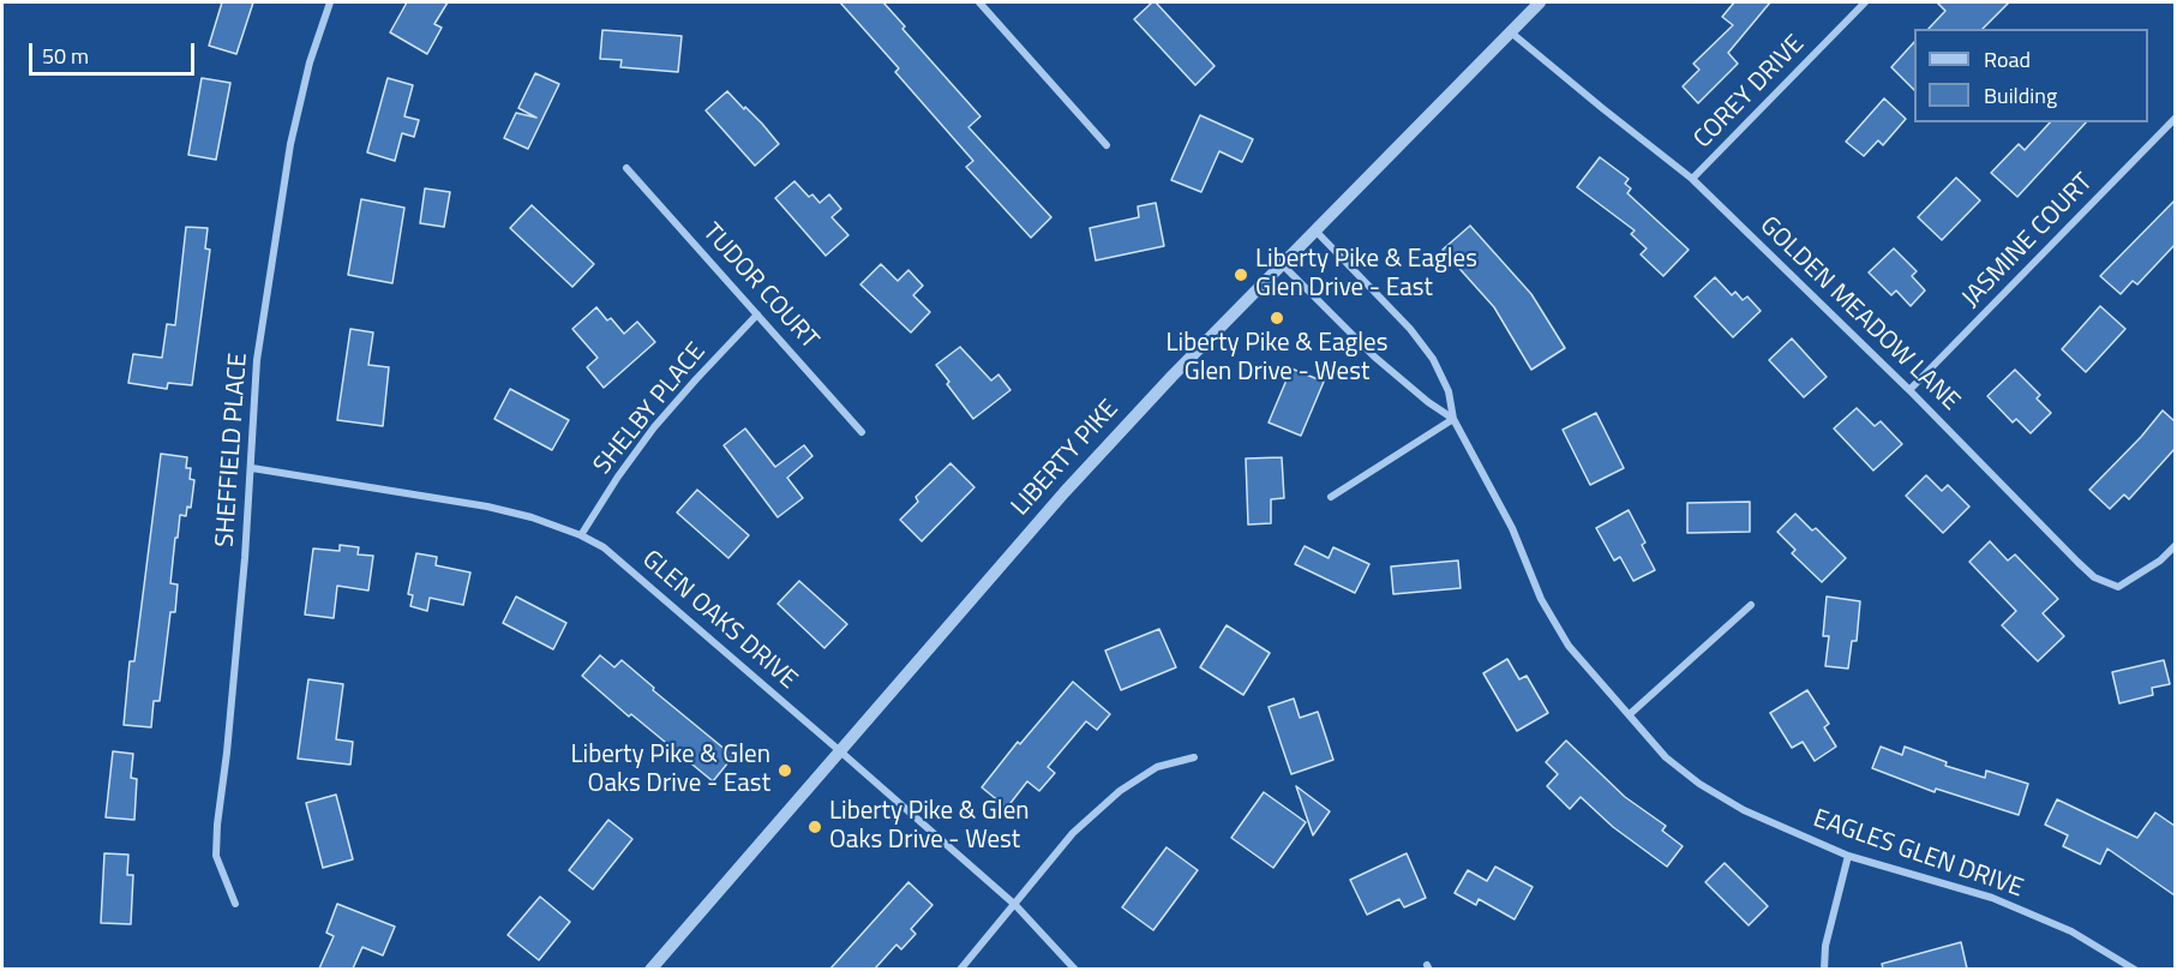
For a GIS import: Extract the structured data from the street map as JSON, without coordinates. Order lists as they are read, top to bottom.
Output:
{
  "streets": {
    "street": [
      "COREY DRIVE",
      "JASMINE COURT",
      "TUDOR COURT",
      "GOLDEN MEADOW LANE",
      "SHELBY PLACE",
      "SHEFFIELD PLACE",
      "LIBERTY PIKE",
      "GLEN OAKS DRIVE",
      "EAGLES GLEN DRIVE"
    ]
  },
  "crossings": [
    ["COREY DRIVE", "GOLDEN MEADOW LANE"],
    ["JASMINE COURT", "GOLDEN MEADOW LANE"],
    ["TUDOR COURT", "SHELBY PLACE"],
    ["GOLDEN MEADOW LANE", "LIBERTY PIKE"],
    ["SHELBY PLACE", "GLEN OAKS DRIVE"],
    ["SHEFFIELD PLACE", "GLEN OAKS DRIVE"],
    ["LIBERTY PIKE", "GLEN OAKS DRIVE"],
    ["LIBERTY PIKE", "EAGLES GLEN DRIVE"]
  ],
  "places": [
    "Liberty Pike & Eagles Glen Drive - East",
    "Liberty Pike & Eagles Glen Drive - West",
    "Liberty Pike & Glen Oaks Drive - East",
    "Liberty Pike & Glen Oaks Drive - West"
  ],
  "legend": ["Road", "Building"],
  "scale_bar": "50 m"
}
